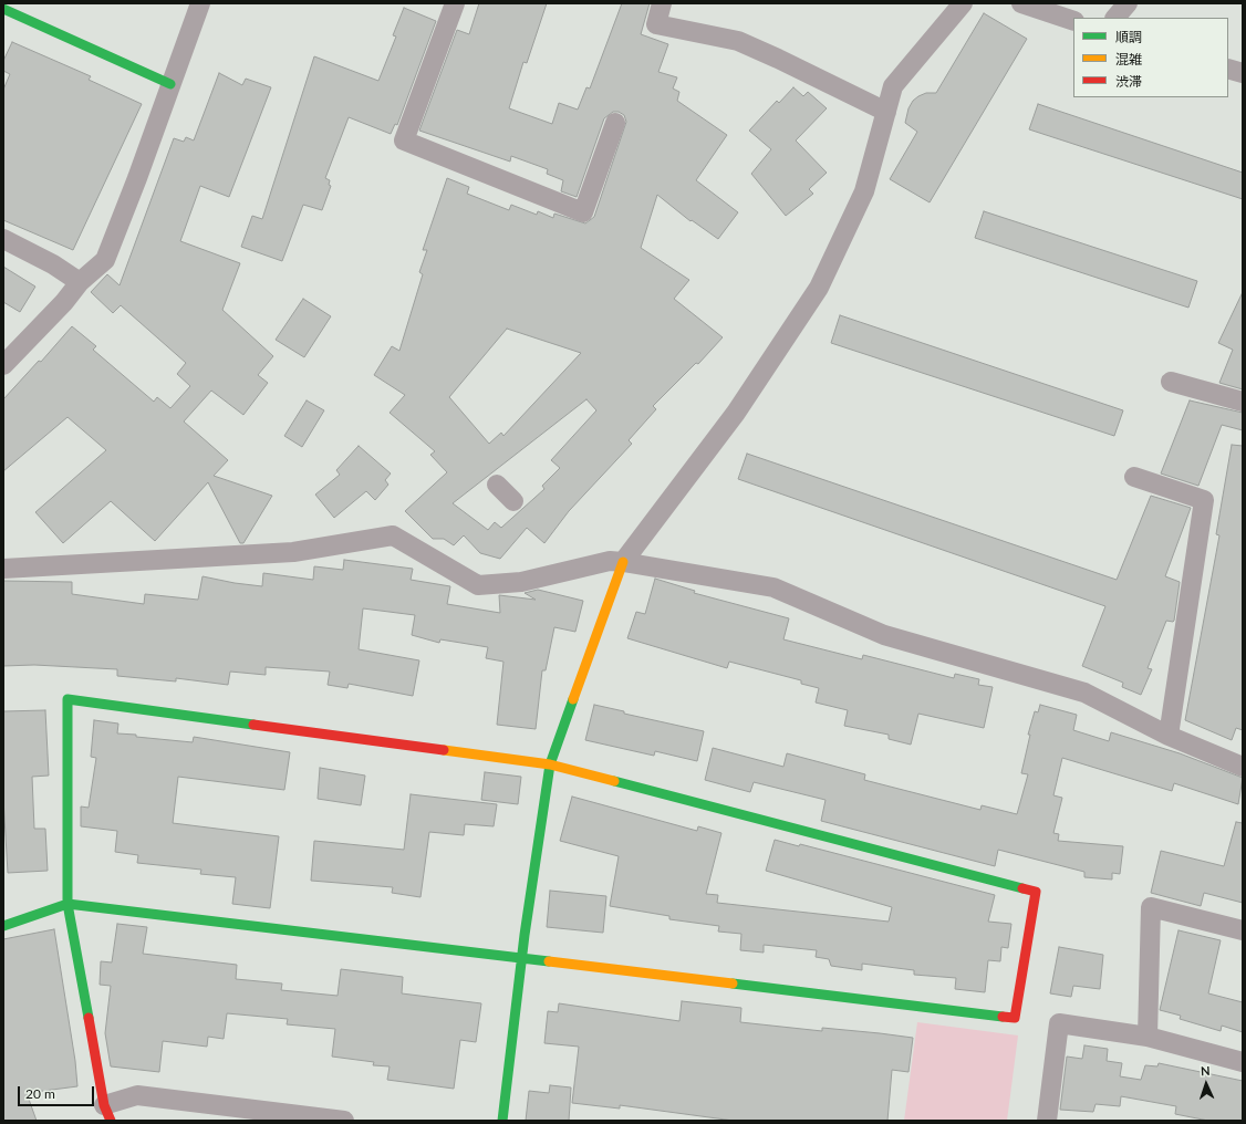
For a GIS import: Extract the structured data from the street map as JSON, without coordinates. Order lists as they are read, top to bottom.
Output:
{
  "legend": ["順調", "混雑", "渋滞"],
  "scale_bar": "20 m",
  "north": "top"
}
